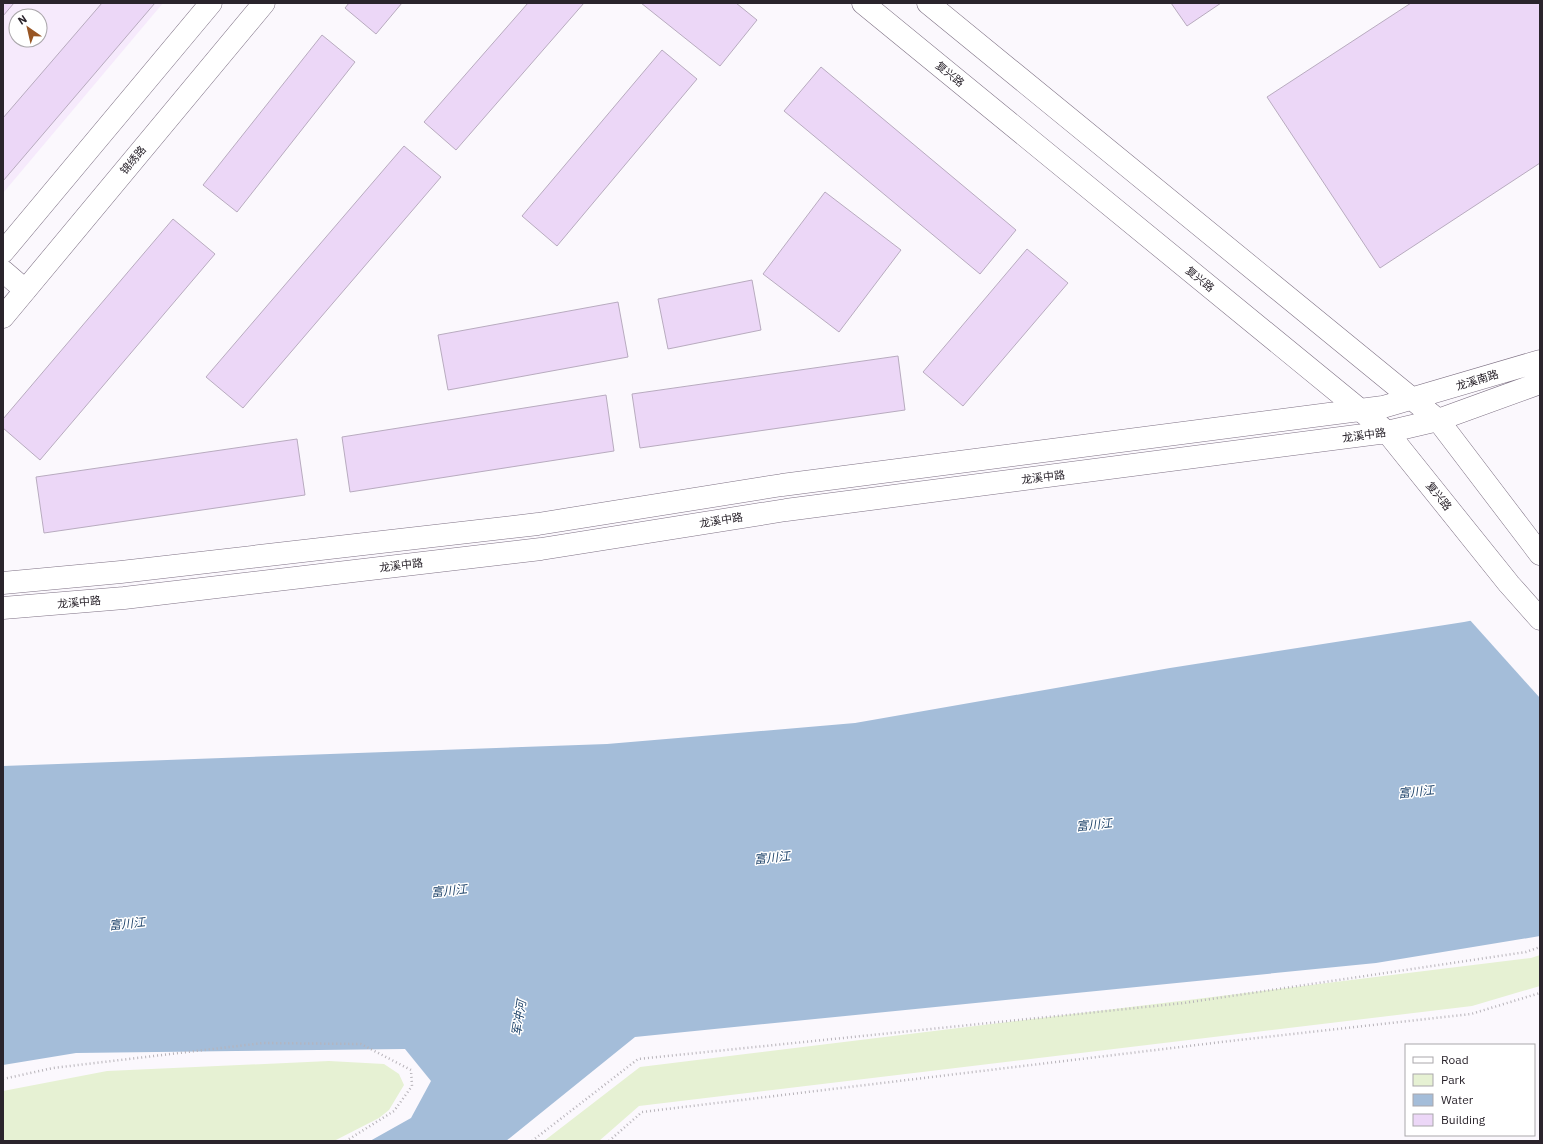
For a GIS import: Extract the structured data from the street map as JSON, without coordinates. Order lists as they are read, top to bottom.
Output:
{
  "streets": {
    "main road": [
      "复兴路",
      "锦绣路",
      "龙溪南路",
      "龙溪中路"
    ]
  },
  "crossings": [
    ["复兴路", "龙溪中路"],
    ["龙溪南路", "龙溪中路"]
  ],
  "water": ["富川江", "军冲河"],
  "legend": [
    "Road",
    "Park",
    "Water",
    "Building"
  ],
  "north": "top left"
}
